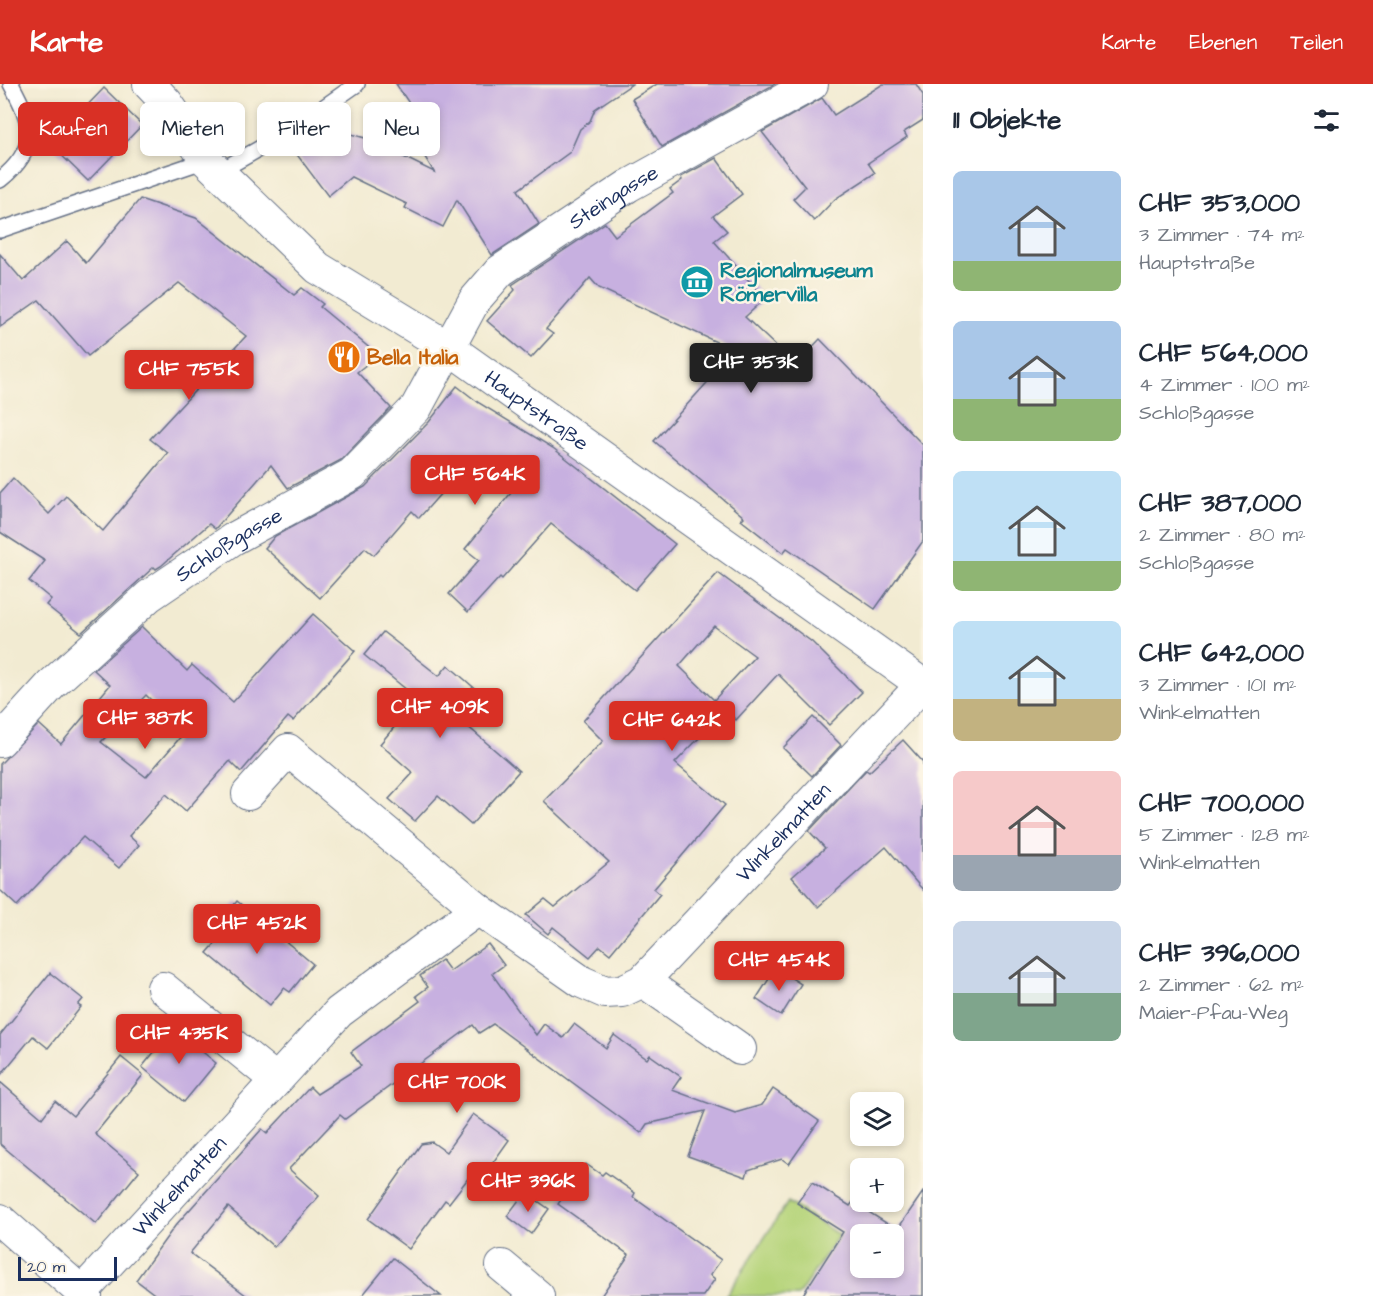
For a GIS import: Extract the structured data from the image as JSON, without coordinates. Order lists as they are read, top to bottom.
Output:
{
  "streets": {
    "street": [
      "Steingasse",
      "Hauptstraße",
      "Schloßgasse",
      "Winkelmatten"
    ]
  },
  "crossings": [
    ["Steingasse", "Hauptstraße"],
    ["Steingasse", "Schloßgasse"],
    ["Hauptstraße", "Schloßgasse"],
    ["Hauptstraße", "Winkelmatten"]
  ],
  "places": {
    "museum": ["Regionalmuseum Römervilla"],
    "restaurant": ["Bella Italia"]
  },
  "scale_bar": "20 m",
  "page": {
    "header": "Karte",
    "nav": ["Karte", "Ebenen", "Teilen"],
    "heading": "11 Objekte",
    "chip": [
      "Kaufen",
      "Mieten",
      "Filter",
      "Neu"
    ],
    "list": [
      {
        "name": "CHF 353,000",
        "note": "3 Zimmer · 74 m² · Hauptstraße"
      },
      {
        "name": "CHF 564,000",
        "note": "4 Zimmer · 100 m² · Schloßgasse"
      },
      {
        "name": "CHF 387,000",
        "note": "2 Zimmer · 80 m² · Schloßgasse"
      },
      {
        "name": "CHF 642,000",
        "note": "3 Zimmer · 101 m² · Winkelmatten"
      },
      {
        "name": "CHF 700,000",
        "note": "5 Zimmer · 128 m² · Winkelmatten"
      },
      {
        "name": "CHF 396,000",
        "note": "2 Zimmer · 62 m² · Maier-Pfau-Weg"
      }
    ],
    "price": [
      "CHF 353K",
      "CHF 755K",
      "CHF 564K",
      "CHF 409K",
      "CHF 387K",
      "CHF 642K",
      "CHF 452K",
      "CHF 454K",
      "CHF 435K",
      "CHF 700K",
      "CHF 396K"
    ],
    "map_buttons": ["+", "−"],
    "scale": "20 m"
  }
}
